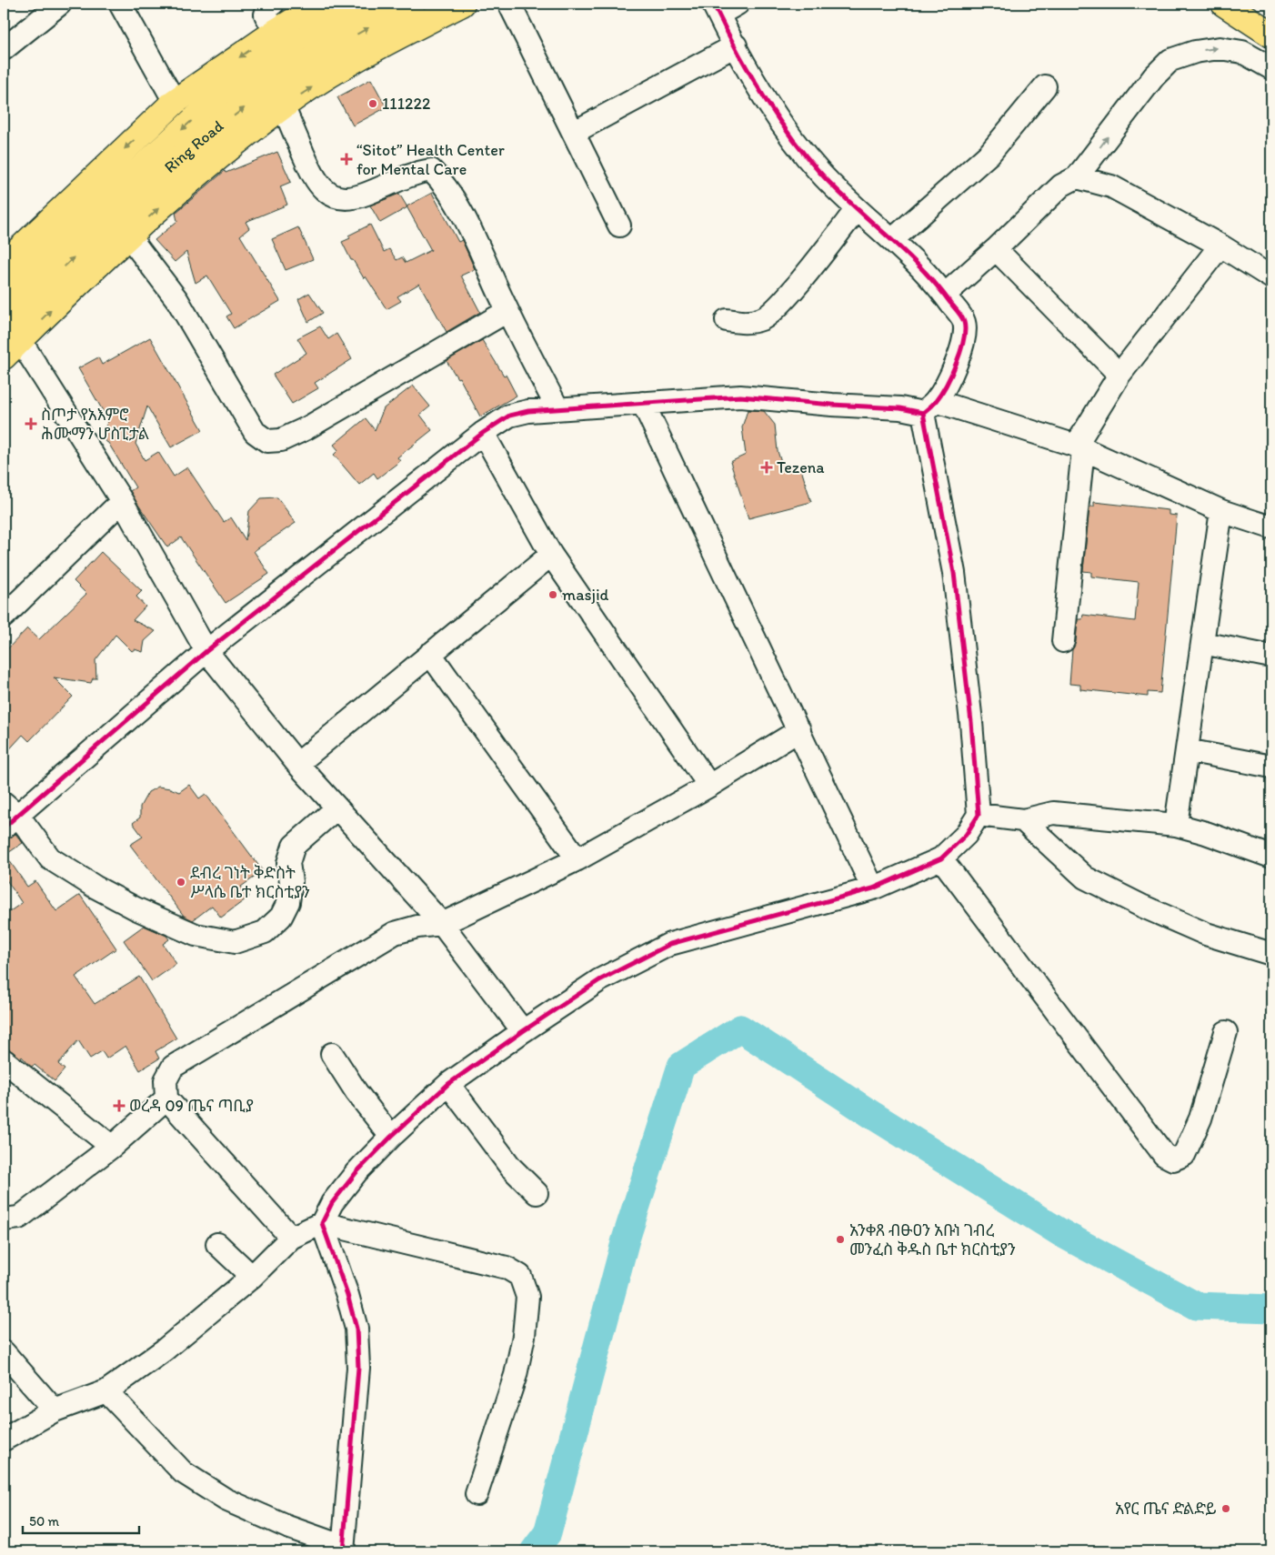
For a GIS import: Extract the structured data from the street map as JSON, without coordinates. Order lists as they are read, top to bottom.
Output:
{
  "streets": {
    "main road": ["Ring Road"]
  },
  "places": {
    "other": [
      "111222",
      "masjid",
      "ደብረ ገነት ቅድስት ሥላሴ ቤተ ክርስቲያን",
      "አንቀጸ ብፁዐን አቡነ ገብረ መንፈስ ቅዱስ ቤተ ክርስቲያን",
      "አየር ጤና ድልድይ"
    ],
    "health": [
      "“Sitot” Health Center for Mental Care",
      "ስጦታ የአእምሮ ሕሙማን ሆስፒታል",
      "Tezena",
      "ወረዳ 09 ጤና ጣቢያ"
    ]
  },
  "scale_bar": "50 m"
}
